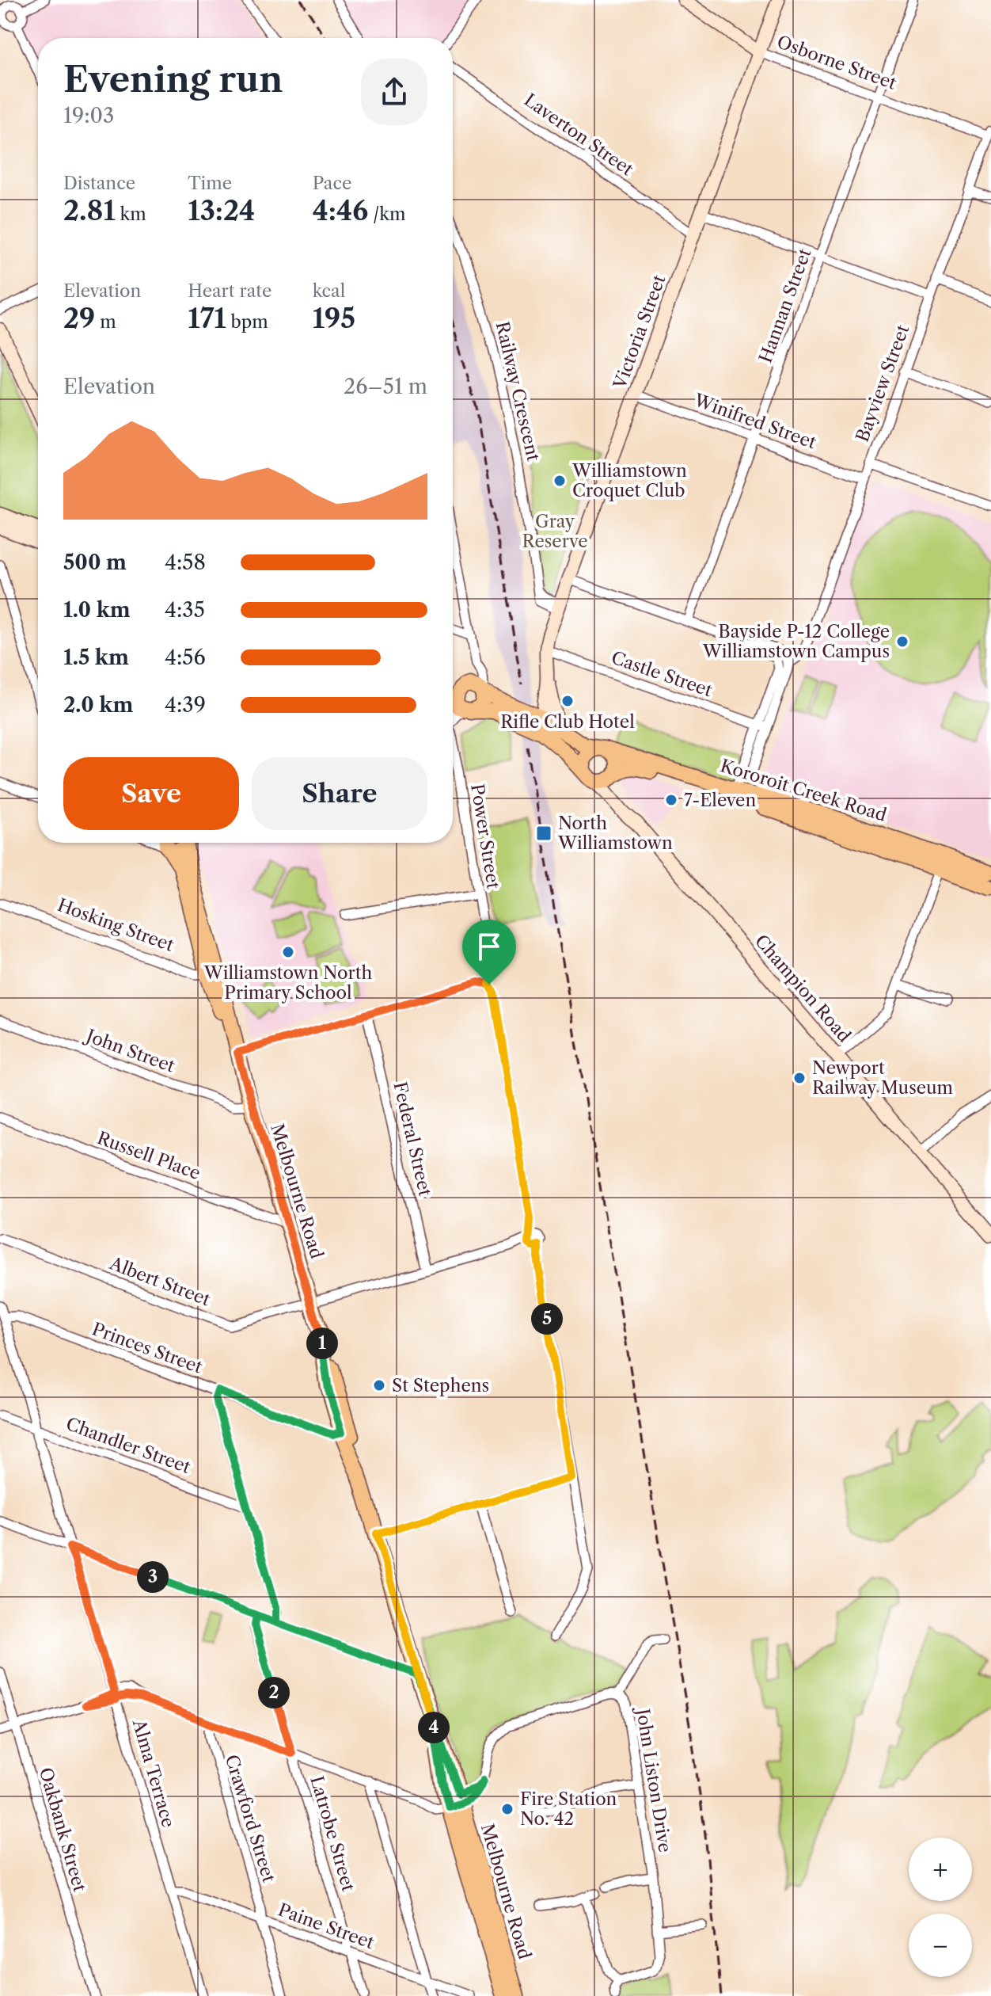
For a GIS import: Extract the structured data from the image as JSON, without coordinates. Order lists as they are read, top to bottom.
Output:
{
  "streets": {
    "main road": ["Kororoit Creek Road", "Melbourne Road"],
    "street": [
      "Osborne Street",
      "Laverton Street",
      "Hannan Street",
      "Victoria Street",
      "Bayview Street",
      "Railway Crescent",
      "Winifred Street",
      "Castle Street",
      "Power Street",
      "Hosking Street",
      "Champion Road",
      "John Street",
      "Federal Street",
      "Russell Place",
      "Albert Street",
      "Princes Street",
      "Chandler Street",
      "Alma Terrace",
      "John Liston Drive",
      "Crawford Street",
      "Oakbank Street",
      "Latrobe Street",
      "Paine Street"
    ]
  },
  "crossings": [
    ["Osborne Street", "Hannan Street"],
    ["Osborne Street", "Victoria Street"],
    ["Osborne Street", "Bayview Street"],
    ["Laverton Street", "Victoria Street"],
    ["Hannan Street", "Winifred Street"],
    ["Victoria Street", "Railway Crescent"],
    ["Victoria Street", "Winifred Street"],
    ["Victoria Street", "Castle Street"],
    ["Victoria Street", "Kororoit Creek Road"],
    ["Bayview Street", "Winifred Street"],
    ["Kororoit Creek Road", "Champion Road"],
    ["Power Street", "Albert Street"],
    ["Hosking Street", "Melbourne Road"],
    ["John Street", "Melbourne Road"],
    ["Federal Street", "Albert Street"],
    ["Russell Place", "Melbourne Road"],
    ["Melbourne Road", "Albert Street"],
    ["Melbourne Road", "Princes Street"],
    ["Melbourne Road", "John Liston Drive"],
    ["Princes Street", "Alma Terrace"],
    ["Chandler Street", "Alma Terrace"],
    ["Alma Terrace", "Paine Street"],
    ["Crawford Street", "Paine Street"],
    ["Latrobe Street", "Paine Street"]
  ],
  "parks": ["Gray Reserve"],
  "places": {
    "other": [
      "Williamstown Croquet Club",
      "Bayside P-12 College Williamstown Campus",
      "Rifle Club Hotel",
      "7-Eleven",
      "Williamstown North Primary School",
      "Newport Railway Museum",
      "St Stephens",
      "Fire Station No. 42"
    ],
    "transit": ["North Williamstown"]
  },
  "page": {
    "heading": ["Evening run", "19:03"],
    "stats": [
      ["Distance", "2.81 km"],
      ["Time", "13:24"],
      ["Pace", "4:46 /km"],
      ["Elevation", "29 m"],
      ["Heart rate", "171 bpm"],
      ["kcal", "195"]
    ],
    "chart": ["Elevation", "26–51 m"],
    "list": [
      {
        "name": "500 m",
        "note": "4:58"
      },
      {
        "name": "1.0 km",
        "note": "4:35"
      },
      {
        "name": "1.5 km",
        "note": "4:56"
      },
      {
        "name": "2.0 km",
        "note": "4:39"
      }
    ],
    "buttons": ["Save", "Share"],
    "pins": [
      "5",
      "1",
      "3",
      "2",
      "4"
    ],
    "map_buttons": ["+", "−"]
  }
}
